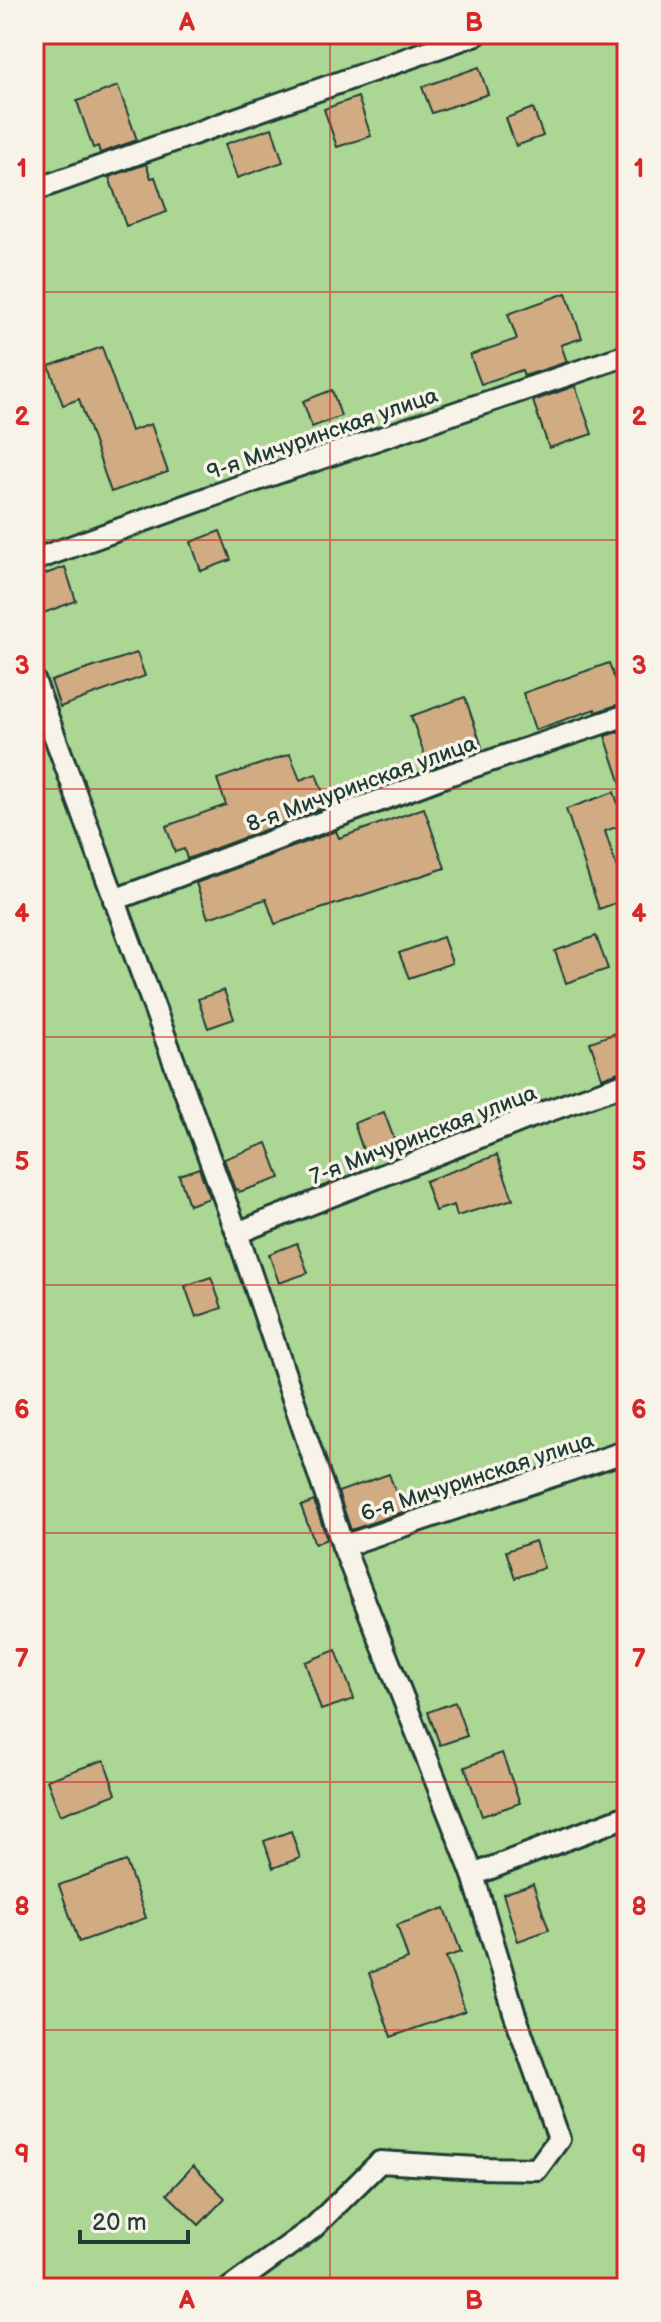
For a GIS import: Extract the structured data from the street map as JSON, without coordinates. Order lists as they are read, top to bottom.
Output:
{
  "streets": {
    "lane": [
      "9-я Мичуринская улица",
      "8-я Мичуринская улица",
      "7-я Мичуринская улица",
      "6-я Мичуринская улица"
    ]
  },
  "scale_bar": "20 m",
  "grid": {
    "columns": ["A", "B"],
    "rows": [
      "1",
      "2",
      "3",
      "4",
      "5",
      "6",
      "7",
      "8",
      "9"
    ]
  }
}
